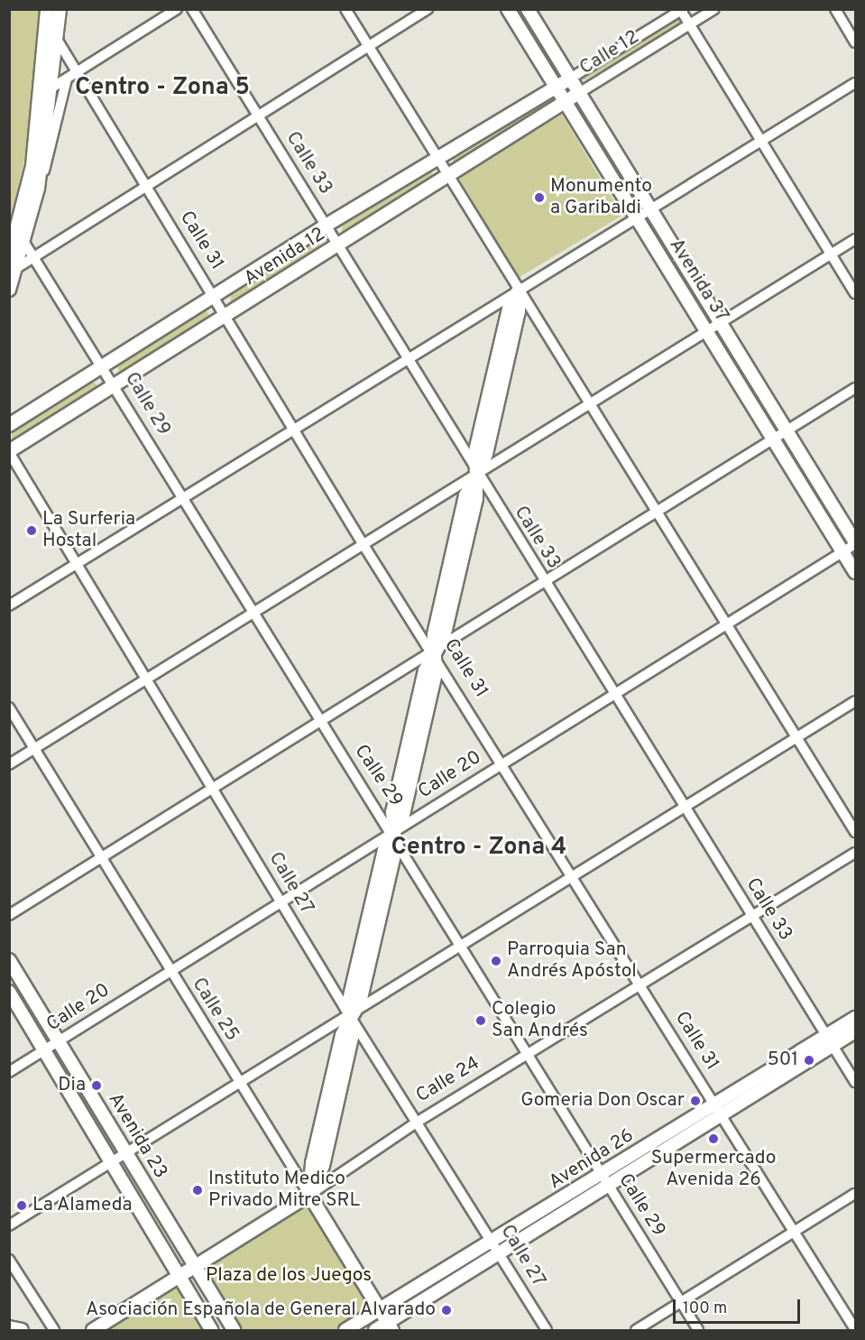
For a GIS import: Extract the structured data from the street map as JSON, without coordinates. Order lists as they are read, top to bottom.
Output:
{
  "streets": {
    "main road": [
      "Avenida 12",
      "Avenida 37",
      "Calle 25",
      "Calle 24",
      "Avenida 23",
      "Avenida 26"
    ],
    "street": [
      "Calle 12",
      "Calle 33",
      "Calle 31",
      "Calle 29",
      "Calle 20",
      "Calle 27"
    ]
  },
  "crossings": [
    ["Calle 12", "Avenida 12"],
    ["Calle 12", "Avenida 37"],
    ["Calle 33", "Avenida 12"],
    ["Calle 33", "Calle 20"],
    ["Calle 33", "Calle 24"],
    ["Calle 33", "Avenida 26"],
    ["Calle 31", "Avenida 12"],
    ["Calle 31", "Calle 20"],
    ["Calle 31", "Calle 24"],
    ["Calle 31", "Avenida 26"],
    ["Avenida 12", "Avenida 37"],
    ["Avenida 12", "Calle 29"],
    ["Avenida 12", "Calle 27"],
    ["Avenida 37", "Calle 20"],
    ["Calle 29", "Calle 20"],
    ["Calle 29", "Calle 24"],
    ["Calle 29", "Avenida 26"],
    ["Calle 20", "Calle 27"],
    ["Calle 20", "Calle 25"],
    ["Calle 20", "Avenida 23"],
    ["Calle 27", "Calle 24"],
    ["Calle 27", "Avenida 26"],
    ["Calle 25", "Calle 24"],
    ["Calle 25", "Avenida 26"],
    ["Calle 24", "Avenida 23"]
  ],
  "districts": ["Centro - Zona 5", "Centro - Zona 4"],
  "parks": ["Plaza de los Juegos"],
  "places": [
    "Monumento a Garibaldi",
    "La Surferia Hostal",
    "Parroquia San Andrés Apóstol",
    "Colegio San Andrés",
    "501",
    "Dia",
    "Gomeria Don Oscar",
    "Supermercado Avenida 26",
    "Instituto Medico Privado Mitre SRL",
    "La Alameda",
    "Asociación Española de General Alvarado"
  ],
  "scale_bar": "100 m"
}
